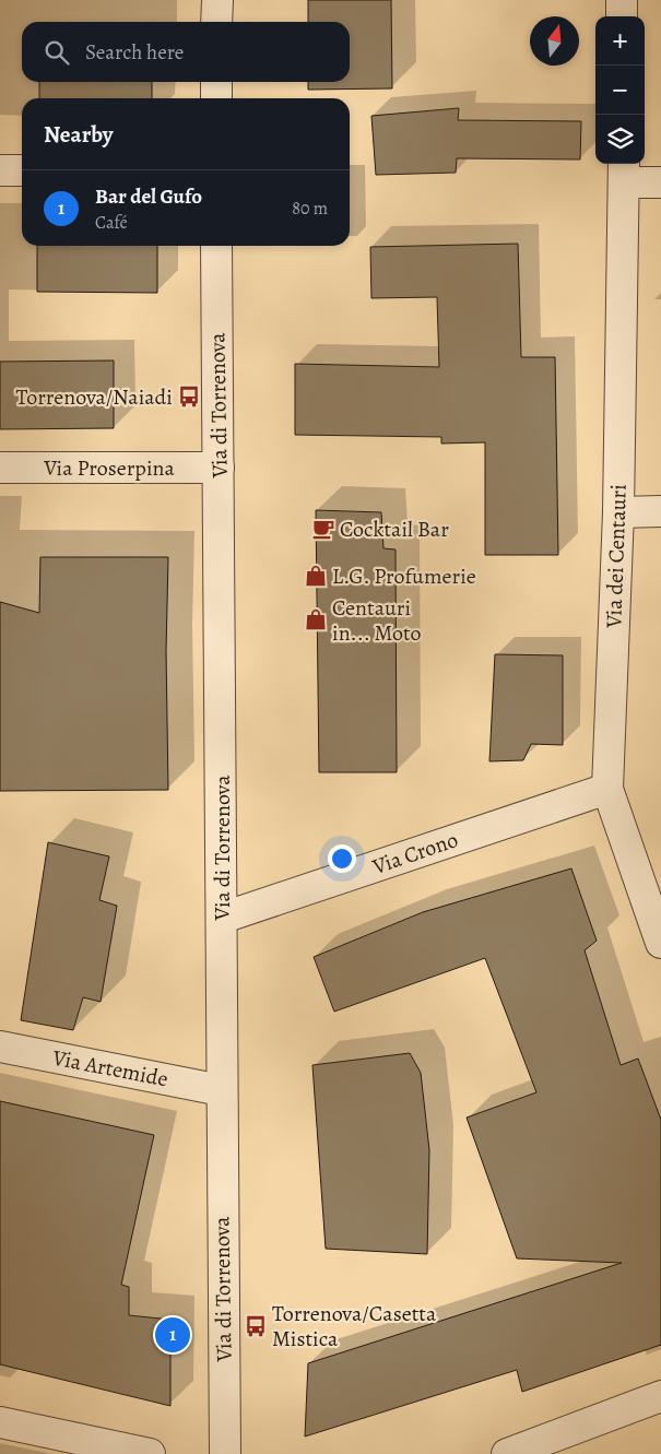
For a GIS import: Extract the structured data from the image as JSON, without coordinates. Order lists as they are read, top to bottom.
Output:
{
  "streets": {
    "street": [
      "Via di Torrenova",
      "Via Proserpina",
      "Via dei Centauri",
      "Via Crono",
      "Via Artemide"
    ]
  },
  "crossings": [
    ["Via di Torrenova", "Via Proserpina"],
    ["Via di Torrenova", "Via Crono"],
    ["Via di Torrenova", "Via Artemide"],
    ["Via dei Centauri", "Via Crono"]
  ],
  "places": {
    "bus stop": ["Torrenova/Naiadi", "Torrenova/Casetta Mistica"],
    "cafe": ["Cocktail Bar"],
    "shop": ["L.G. Profumerie", "Centauri in... Moto"]
  },
  "north": "top",
  "page": {
    "map_buttons": ["+", "−"],
    "search": "Search here",
    "heading": "Nearby",
    "list": [
      {
        "mark": "1",
        "name": "Bar del Gufo",
        "note": "Café",
        "value": "80 m"
      }
    ],
    "pins": "1"
  }
}
